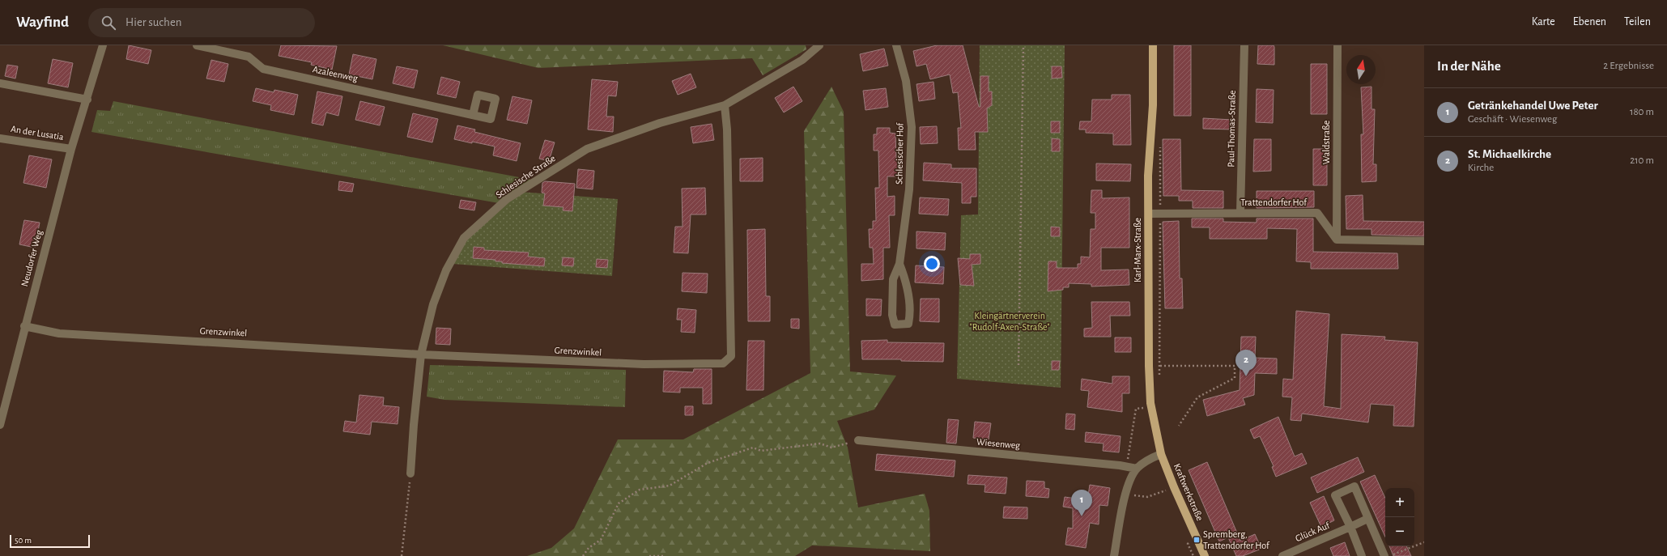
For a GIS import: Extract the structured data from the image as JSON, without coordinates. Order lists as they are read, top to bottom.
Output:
{
  "streets": {
    "main road": ["Karl-Marx-Straße", "Kraftwerkstraße"],
    "street": [
      "Azaleenweg",
      "Paul-Thomas-Straße",
      "An der Lusatia",
      "Waldstraße",
      "Schlesischer Hof",
      "Schlesische Straße",
      "Trattendorfer Hof",
      "Neudorfer Weg",
      "Grenzwinkel",
      "Wiesenweg",
      "Glück Auf"
    ]
  },
  "crossings": [
    ["Paul-Thomas-Straße", "Trattendorfer Hof"],
    ["An der Lusatia", "Neudorfer Weg"],
    ["Waldstraße", "Trattendorfer Hof"],
    ["Schlesische Straße", "Grenzwinkel"],
    ["Trattendorfer Hof", "Karl-Marx-Straße"],
    ["Karl-Marx-Straße", "Kraftwerkstraße"],
    ["Neudorfer Weg", "Grenzwinkel"]
  ],
  "parks": ["Kleingärtnerverein \"Rudolf-Axen-Straße\""],
  "places": {
    "transit": ["Spremberg, Trattendorfer Hof"]
  },
  "scale_bar": "50 m",
  "north": "top",
  "page": {
    "header": "Wayfind",
    "search": "Hier suchen",
    "nav": ["Karte", "Ebenen", "Teilen"],
    "heading": ["In der Nähe", "2 Ergebnisse"],
    "list": [
      {
        "mark": "1",
        "name": "Getränkehandel Uwe Peter",
        "note": "Geschäft · Wiesenweg",
        "value": "180 m"
      },
      {
        "mark": "2",
        "name": "St. Michaelkirche",
        "note": "Kirche",
        "value": "210 m"
      }
    ],
    "pins": ["2", "1"],
    "map_buttons": ["+", "−"],
    "scale": "50 m"
  }
}
